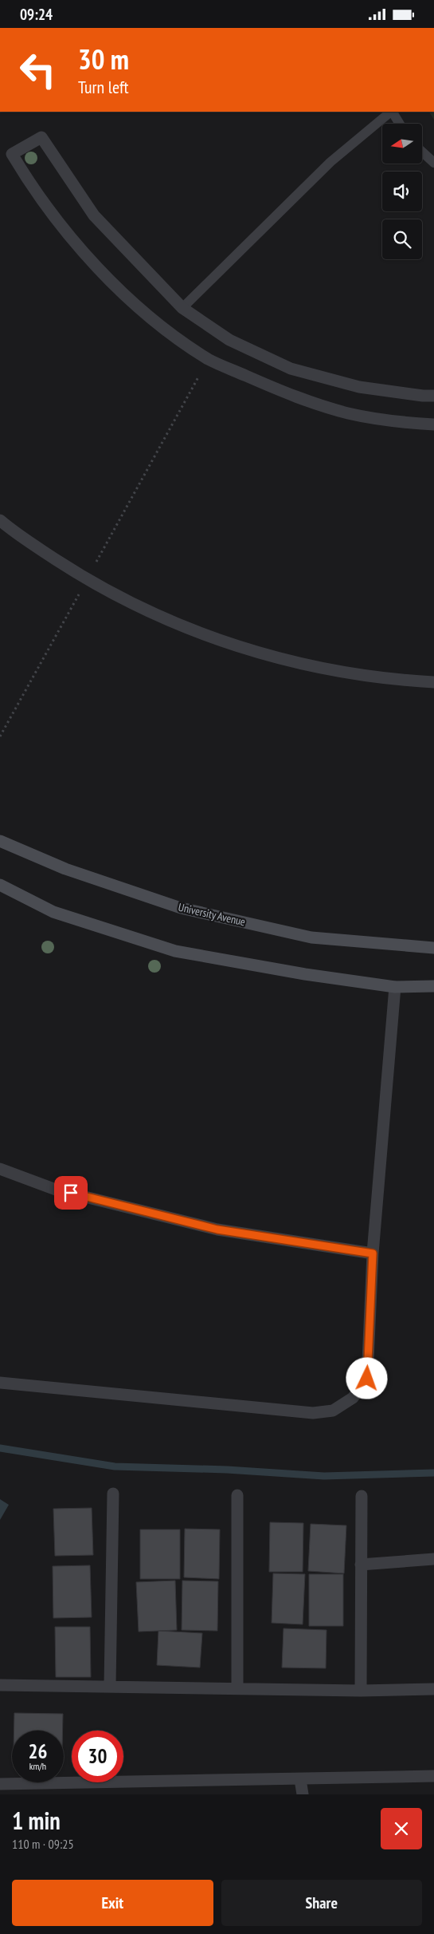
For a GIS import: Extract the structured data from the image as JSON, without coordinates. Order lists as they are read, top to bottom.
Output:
{
  "streets": {
    "street": ["University Avenue"]
  },
  "north": "left",
  "page": {
    "status": "09:24",
    "turn": ["30 m", "Turn left"],
    "speed": "26 km/h",
    "limit": "30",
    "heading": ["1 min", "110 m · 09:25"],
    "buttons": ["Exit", "Share"]
  }
}
